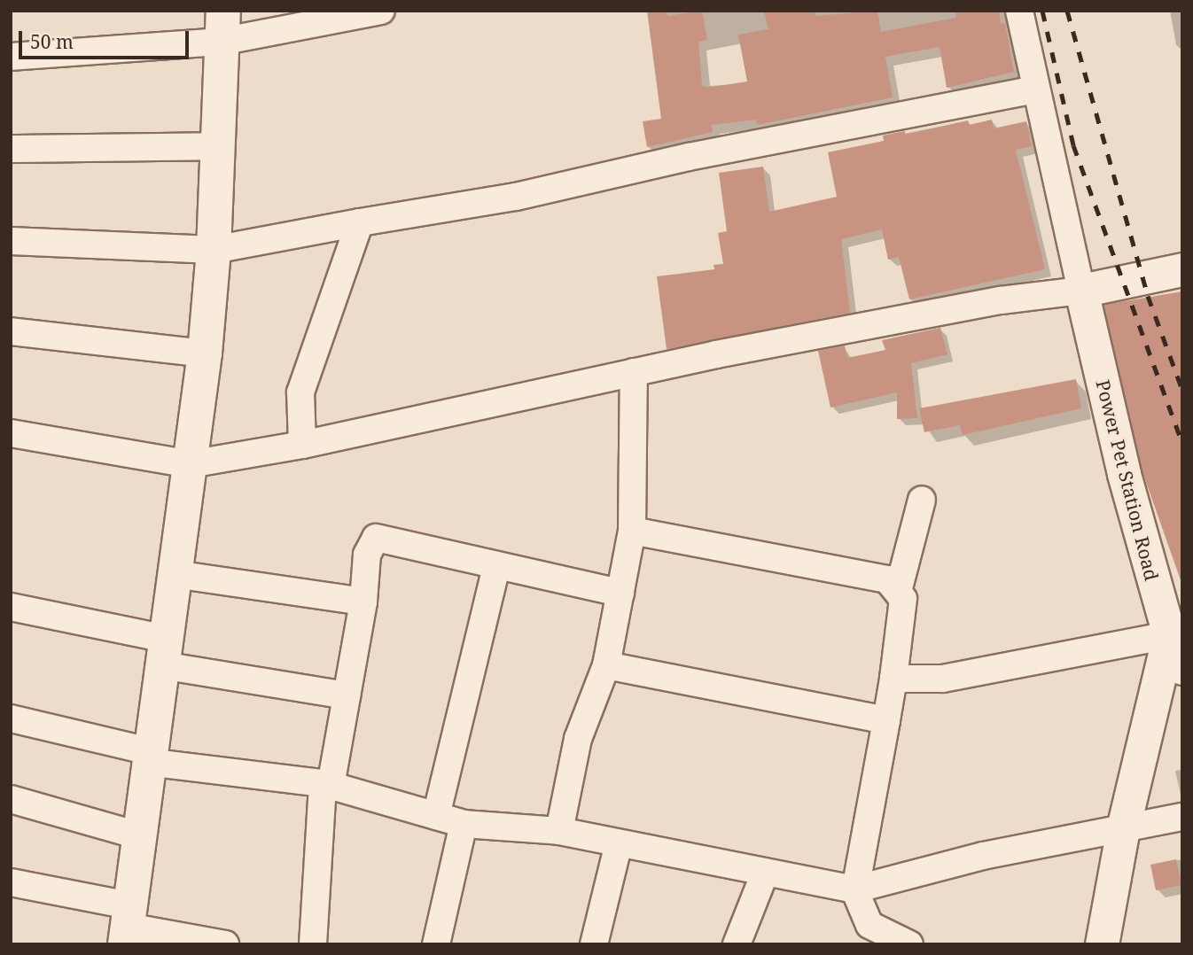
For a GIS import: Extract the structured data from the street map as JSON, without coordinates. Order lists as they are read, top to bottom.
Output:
{
  "streets": {
    "street": ["Power Pet Station Road"]
  },
  "scale_bar": "50 m"
}
